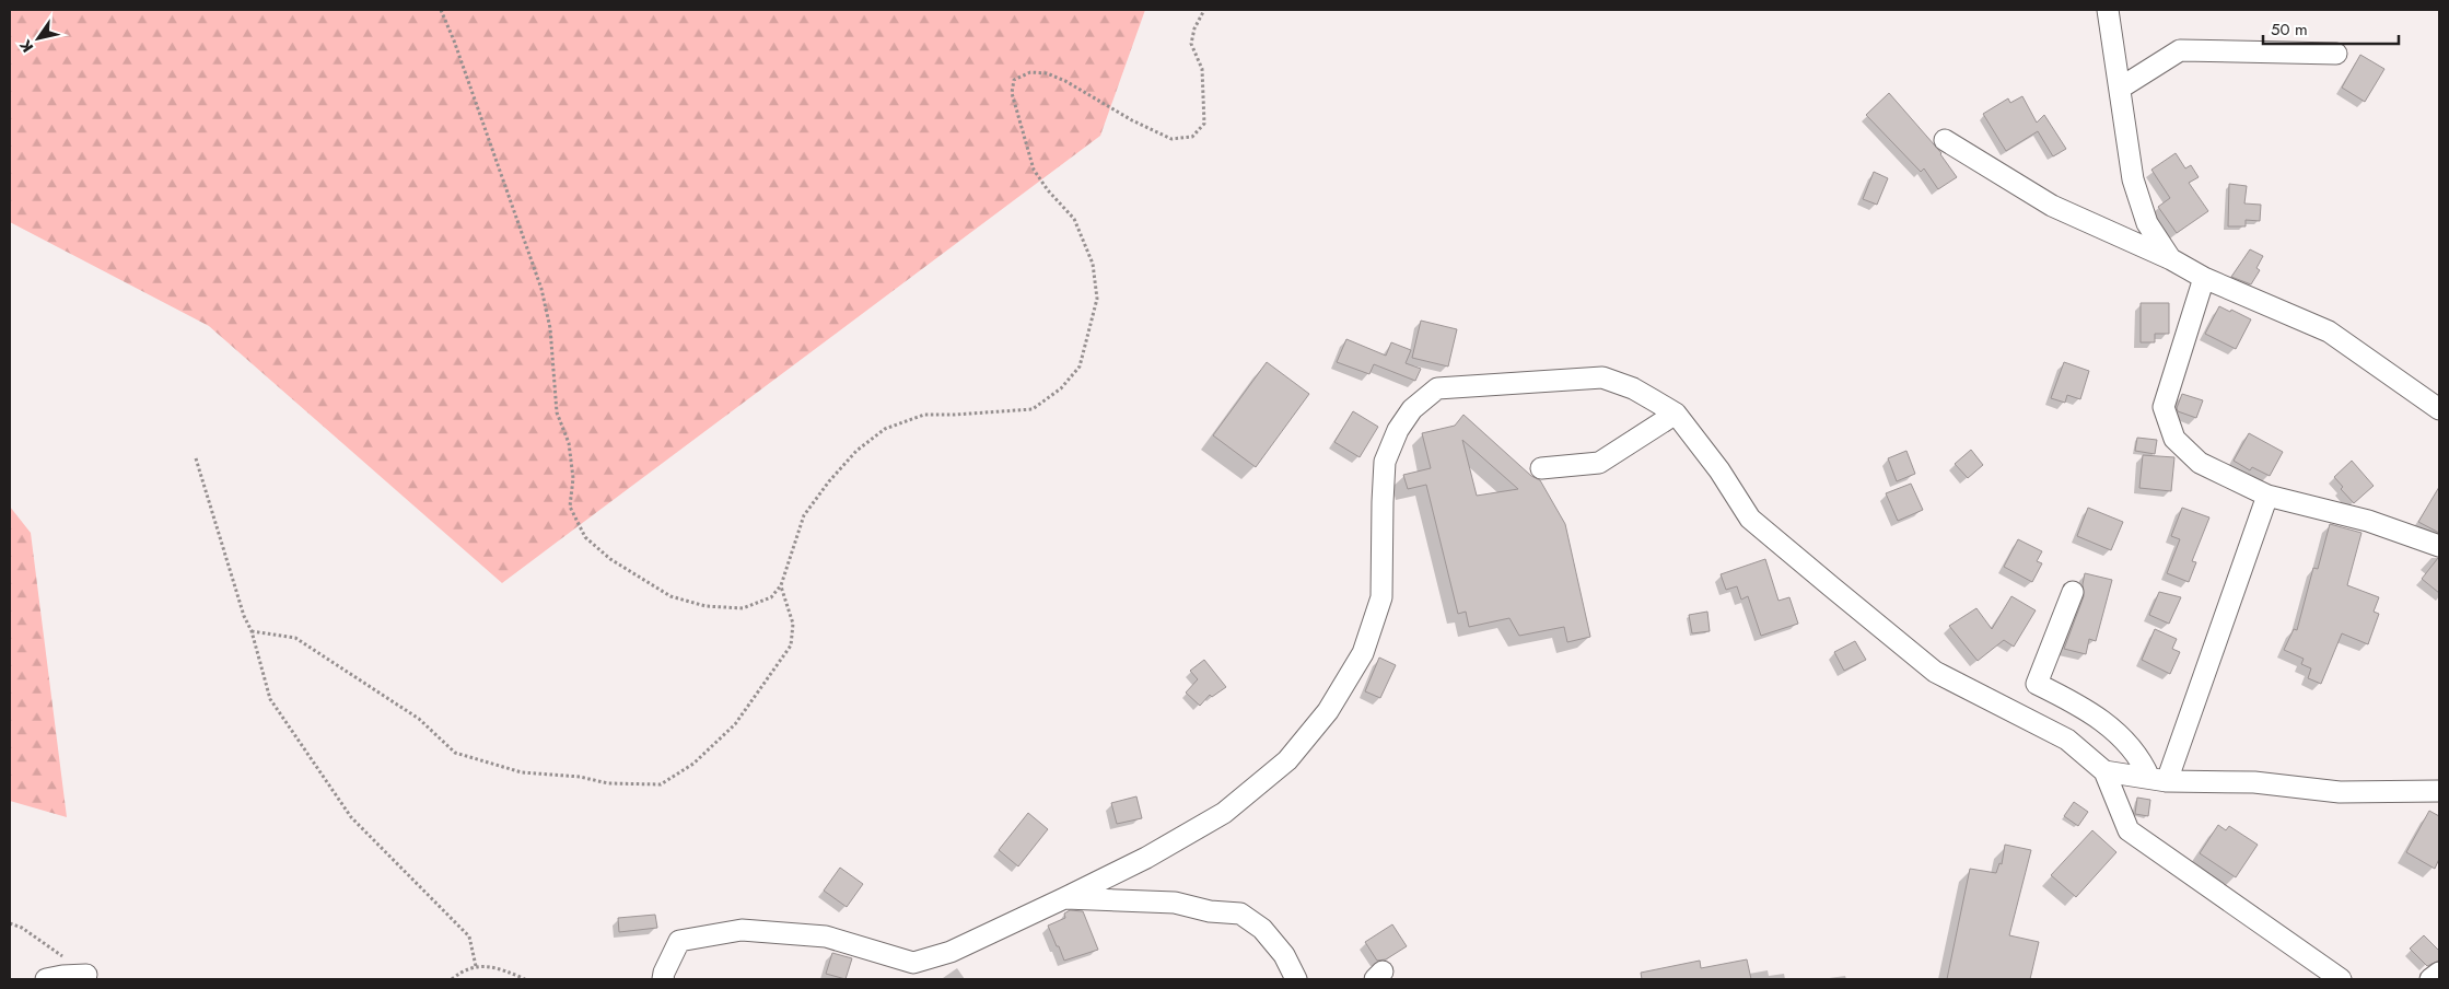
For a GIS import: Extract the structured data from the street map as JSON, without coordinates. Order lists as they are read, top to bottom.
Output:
{
  "scale_bar": "50 m",
  "north": "bottom left"
}
